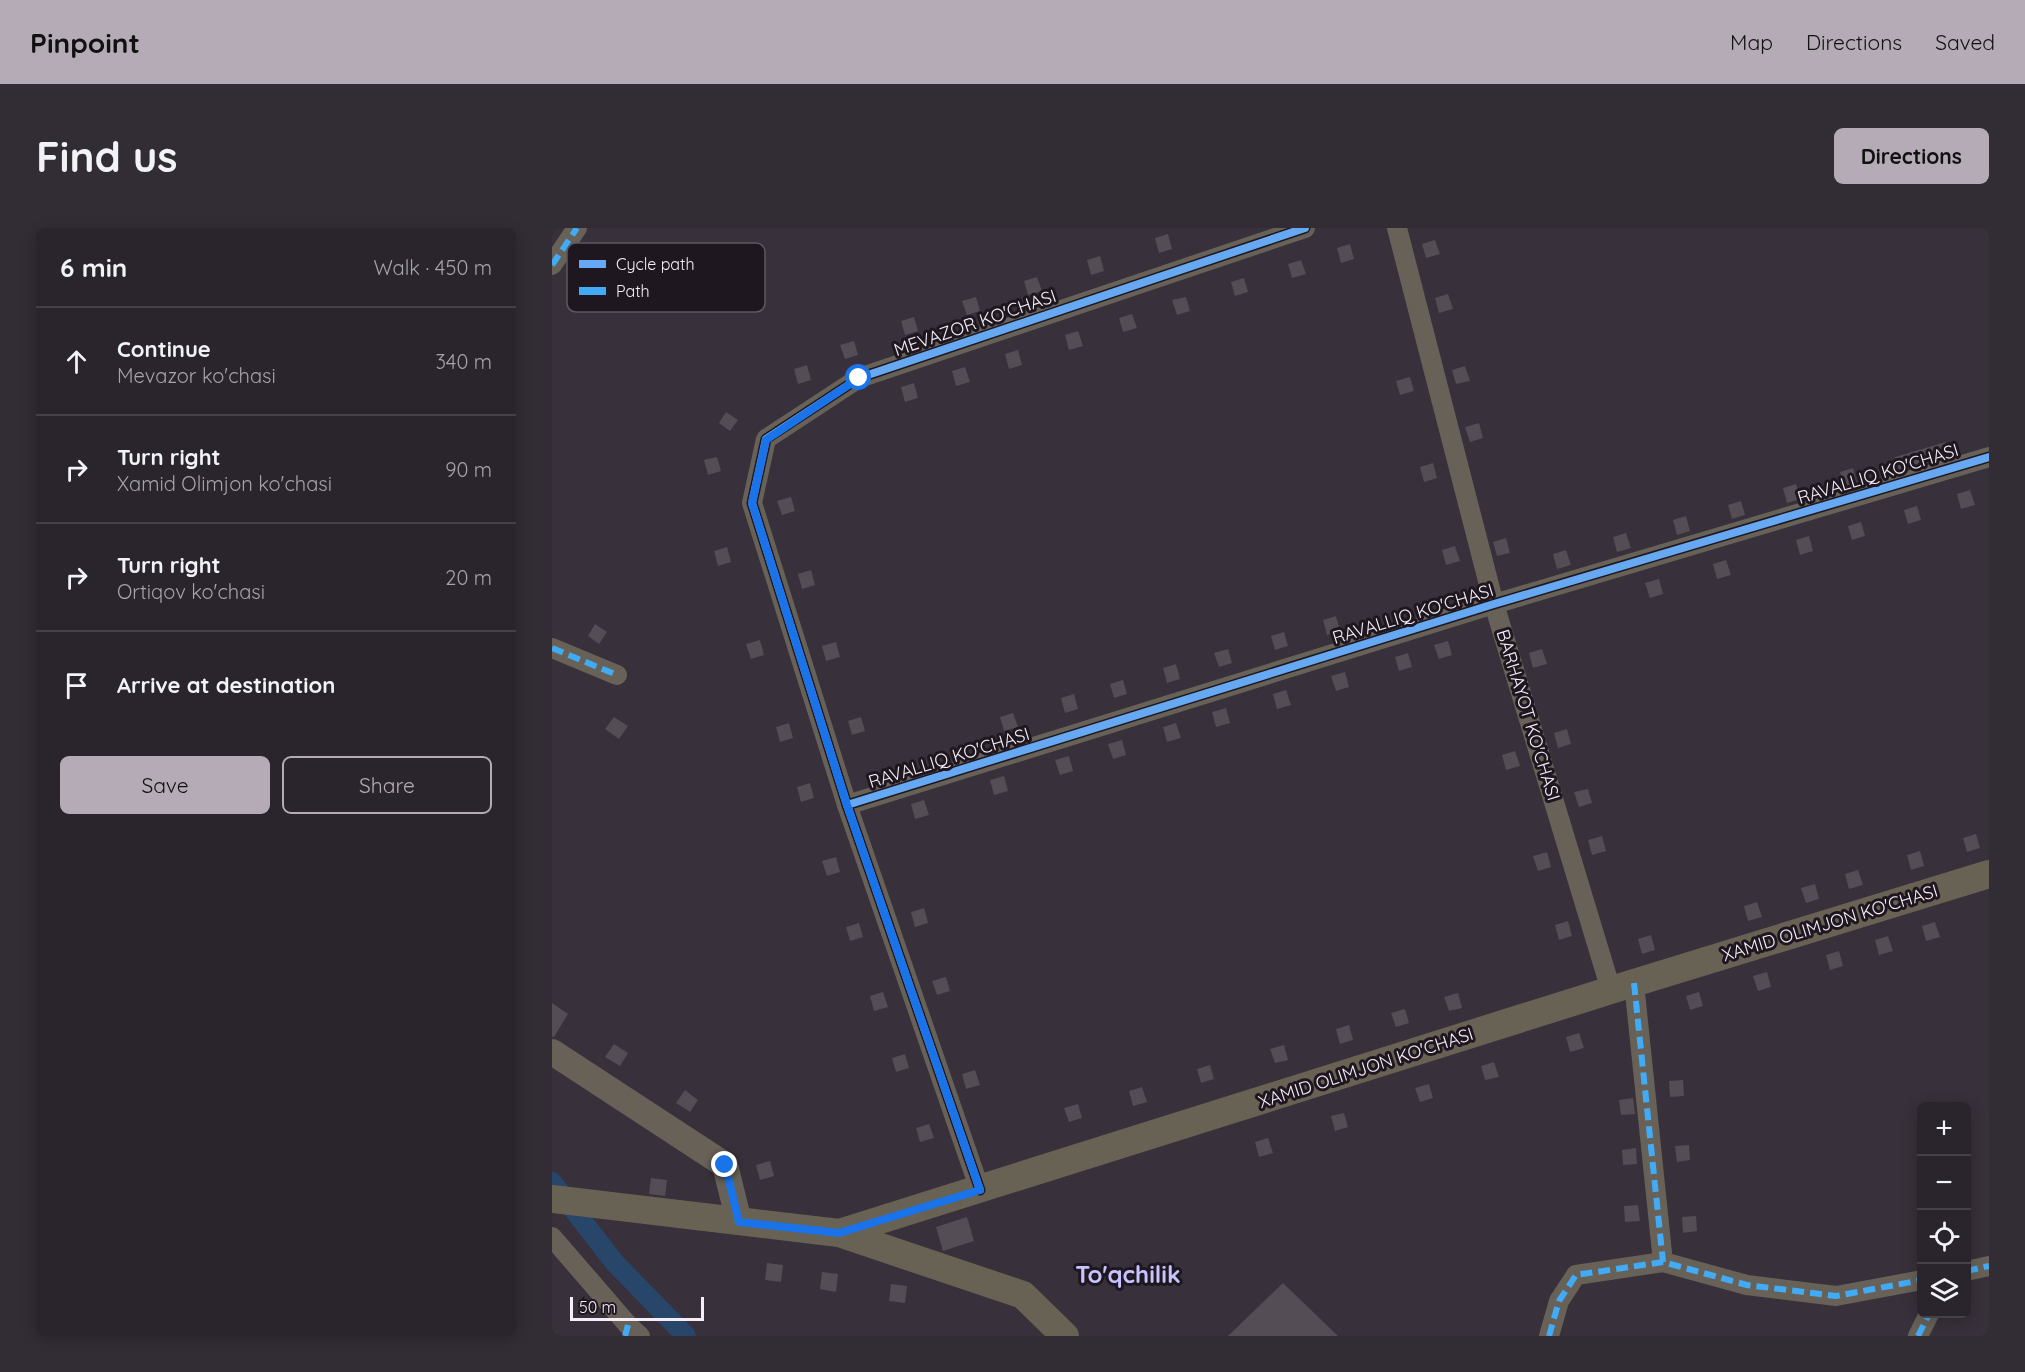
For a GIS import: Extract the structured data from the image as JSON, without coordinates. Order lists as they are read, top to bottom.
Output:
{
  "streets": {
    "main road": ["XAMID OLIMJON KO'CHASI"],
    "street": ["MEVAZOR KO'CHASI", "RAVALLIQ KO'CHASI", "BARHAYOT KO'CHASI"]
  },
  "crossings": [
    ["MEVAZOR KO'CHASI", "RAVALLIQ KO'CHASI"],
    ["MEVAZOR KO'CHASI", "XAMID OLIMJON KO'CHASI"],
    ["RAVALLIQ KO'CHASI", "BARHAYOT KO'CHASI"],
    ["BARHAYOT KO'CHASI", "XAMID OLIMJON KO'CHASI"]
  ],
  "districts": ["To'qchilik"],
  "legend": ["Cycle path", "Path"],
  "scale_bar": "50 m",
  "page": {
    "header": "Pinpoint",
    "nav": ["Map", "Directions", "Saved"],
    "buttons": [
      "Directions",
      ["Save", "Share"]
    ],
    "title": "Find us",
    "heading": ["6 min", "Walk · 450 m"],
    "list": [
      ["Continue", "Mevazor ko'chasi", "340 m"],
      ["Turn right", "Xamid Olimjon ko'chasi", "90 m"],
      ["Turn right", "Ortiqov ko'chasi", "20 m"],
      "Arrive at destination"
    ],
    "map_buttons": ["+", "−"],
    "scale": "50 m"
  }
}
